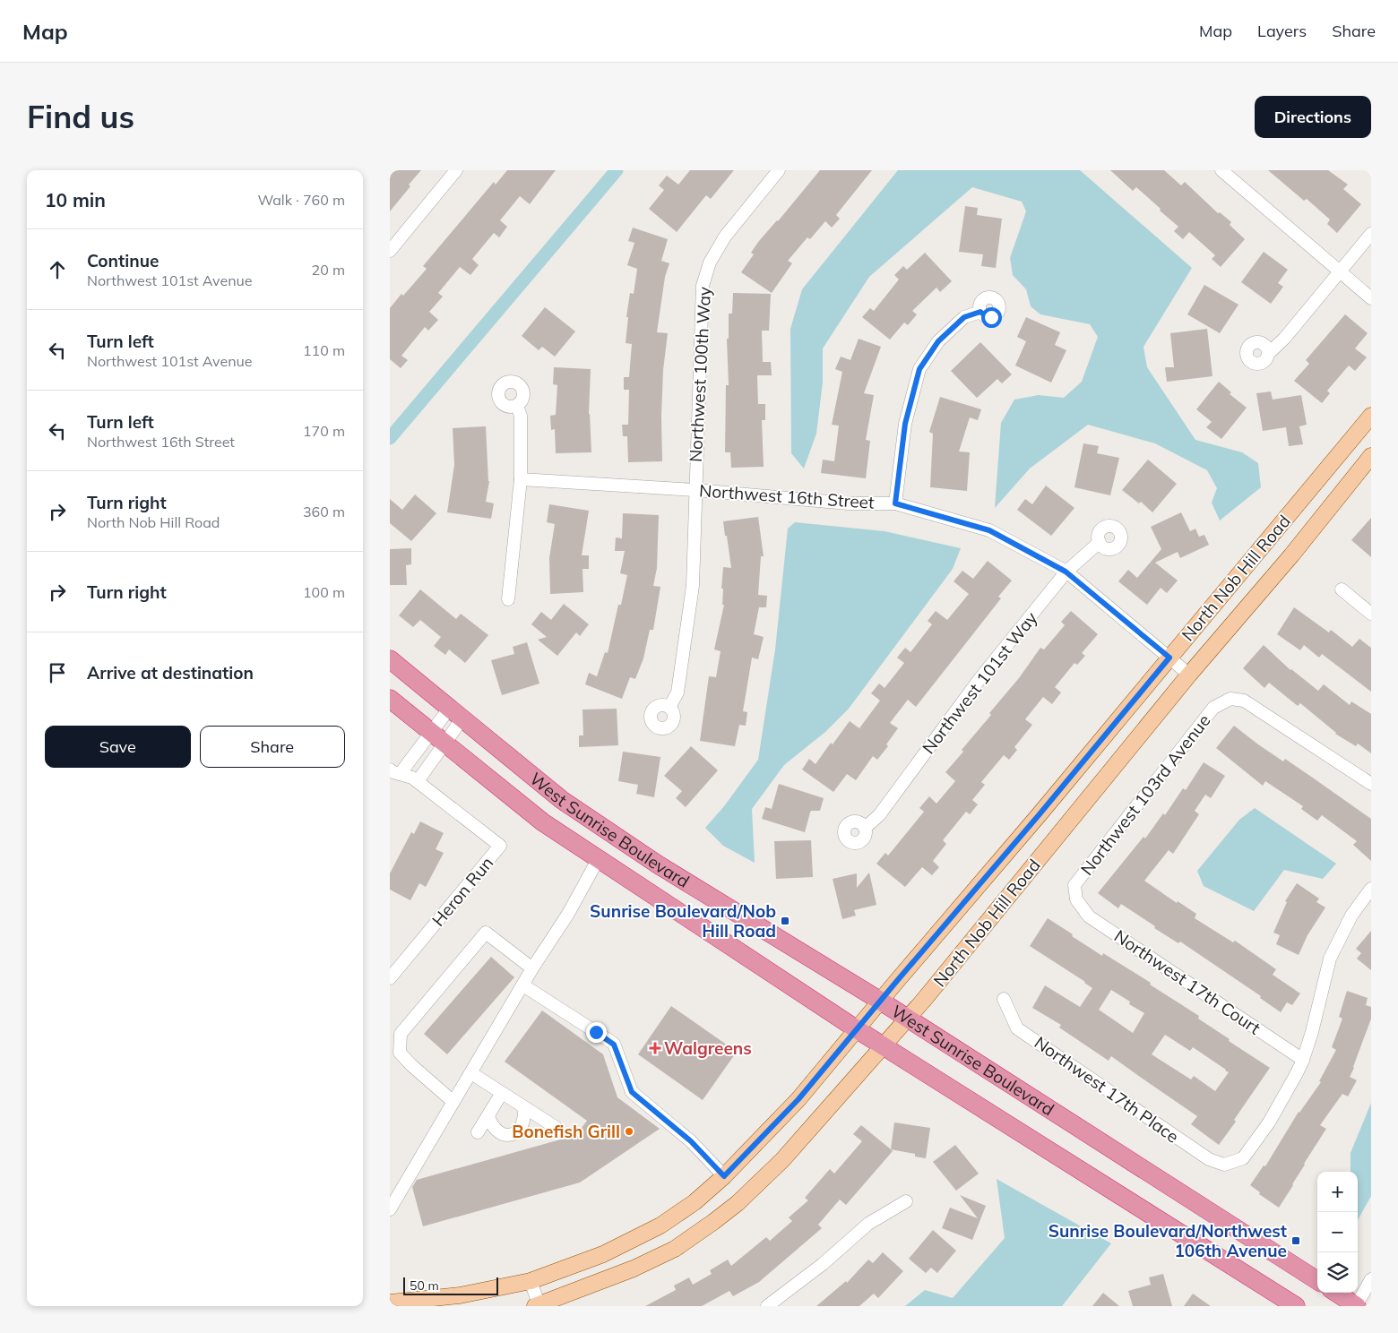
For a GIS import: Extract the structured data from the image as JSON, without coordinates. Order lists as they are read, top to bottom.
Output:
{
  "streets": {
    "highway": ["West Sunrise Boulevard"],
    "main road": ["North Nob Hill Road"],
    "street": [
      "Northwest 100th Way",
      "Northwest 16th Street",
      "Northwest 101st Way",
      "Northwest 103rd Avenue",
      "Heron Run",
      "Northwest 17th Court",
      "Northwest 17th Place"
    ]
  },
  "crossings": [
    ["Northwest 100th Way", "Northwest 16th Street"],
    ["Northwest 16th Street", "North Nob Hill Road"],
    ["Northwest 16th Street", "Northwest 101st Way"],
    ["North Nob Hill Road", "West Sunrise Boulevard"],
    ["Northwest 103rd Avenue", "Northwest 17th Court"],
    ["Northwest 17th Court", "Northwest 17th Place"]
  ],
  "places": {
    "transit": ["Sunrise Boulevard/Nob Hill Road", "Sunrise Boulevard/Northwest 106th Avenue"],
    "health": ["Walgreens"],
    "other": ["Bonefish Grill"]
  },
  "scale_bar": "50 m",
  "page": {
    "header": "Map",
    "nav": ["Map", "Layers", "Share"],
    "buttons": [
      "Directions",
      ["Save", "Share"]
    ],
    "title": "Find us",
    "heading": ["10 min", "Walk · 760 m"],
    "list": [
      ["Continue", "Northwest 101st Avenue", "20 m"],
      ["Turn left", "Northwest 101st Avenue", "110 m"],
      ["Turn left", "Northwest 16th Street", "170 m"],
      ["Turn right", "North Nob Hill Road", "360 m"],
      ["Turn right", "100 m"],
      "Arrive at destination"
    ],
    "map_buttons": ["+", "−"],
    "scale": "50 m"
  }
}
